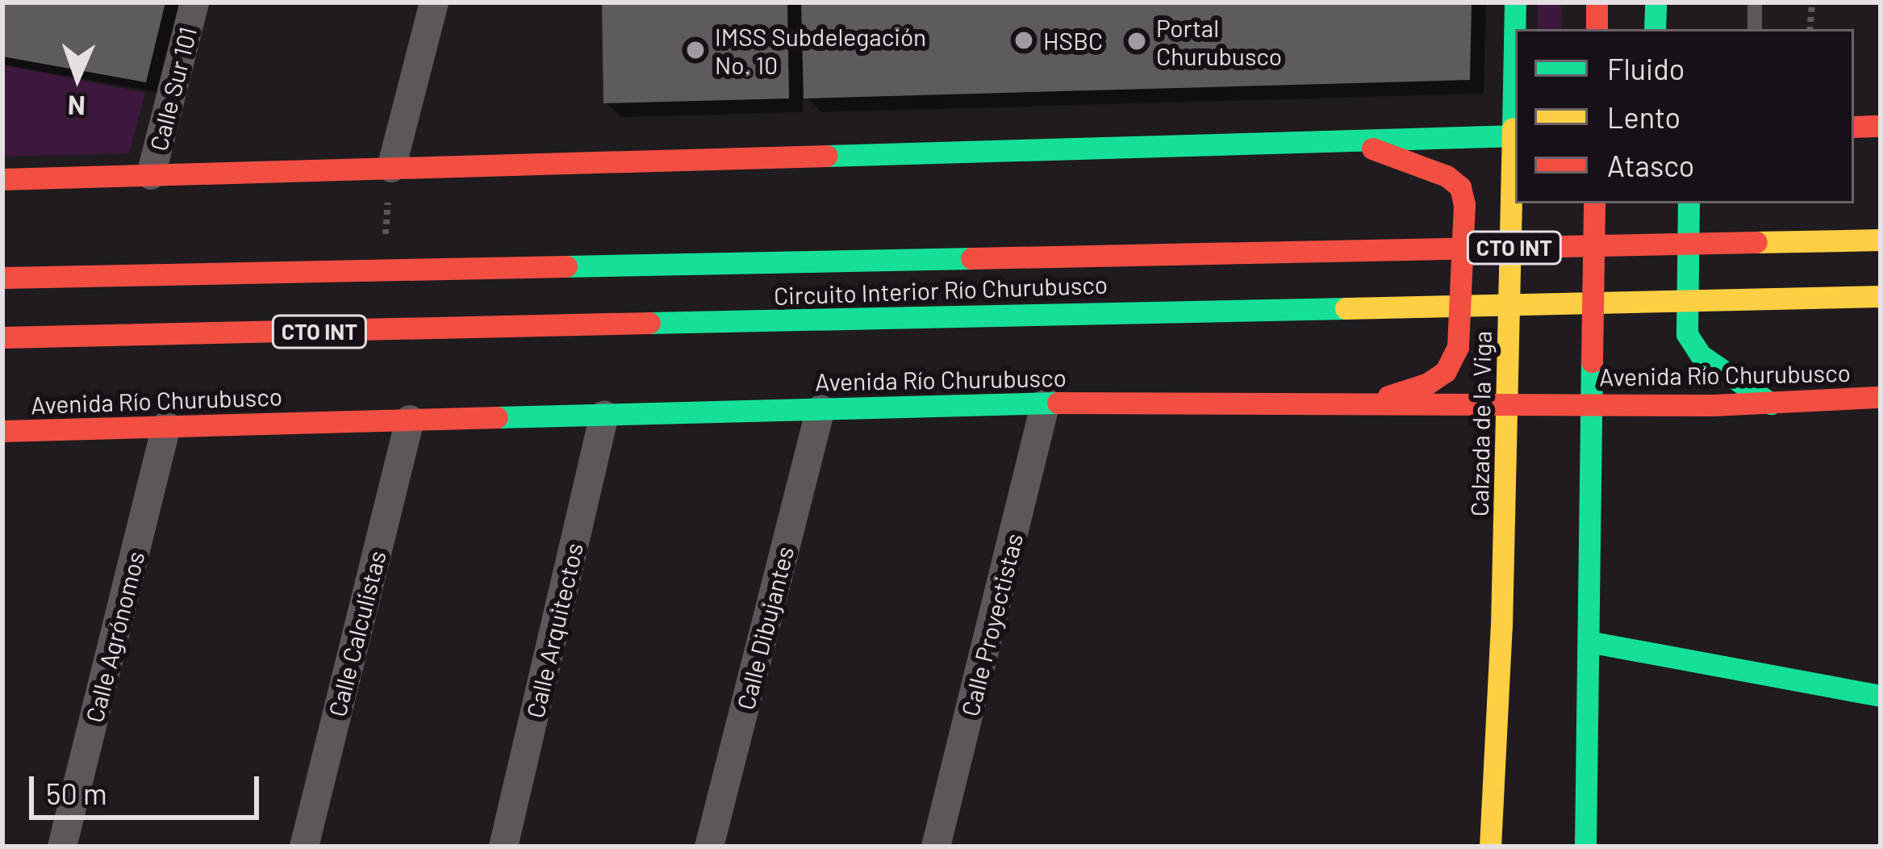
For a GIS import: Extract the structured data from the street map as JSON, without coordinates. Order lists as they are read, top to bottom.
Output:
{
  "streets": {
    "main road": [
      "CTO INT",
      "Circuito Interior Río Churubusco",
      "Avenida Río Churubusco",
      "Calzada de la Viga"
    ],
    "street": [
      "Calle Sur 101",
      "Calle Proyectistas",
      "Calle Dibujantes",
      "Calle Arquitectos",
      "Calle Calculistas",
      "Calle Agrónomos"
    ]
  },
  "crossings": [
    ["Avenida Río Churubusco", "Calzada de la Viga"],
    ["Avenida Río Churubusco", "Calle Proyectistas"],
    ["Avenida Río Churubusco", "Calle Dibujantes"],
    ["Avenida Río Churubusco", "Calle Arquitectos"],
    ["Avenida Río Churubusco", "Calle Calculistas"],
    ["Avenida Río Churubusco", "Calle Agrónomos"]
  ],
  "places": ["HSBC", "Portal Churubusco", "IMSS Subdelegación No. 10"],
  "legend": ["Fluido", "Lento", "Atasco"],
  "scale_bar": "50 m",
  "north": "bottom"
}
